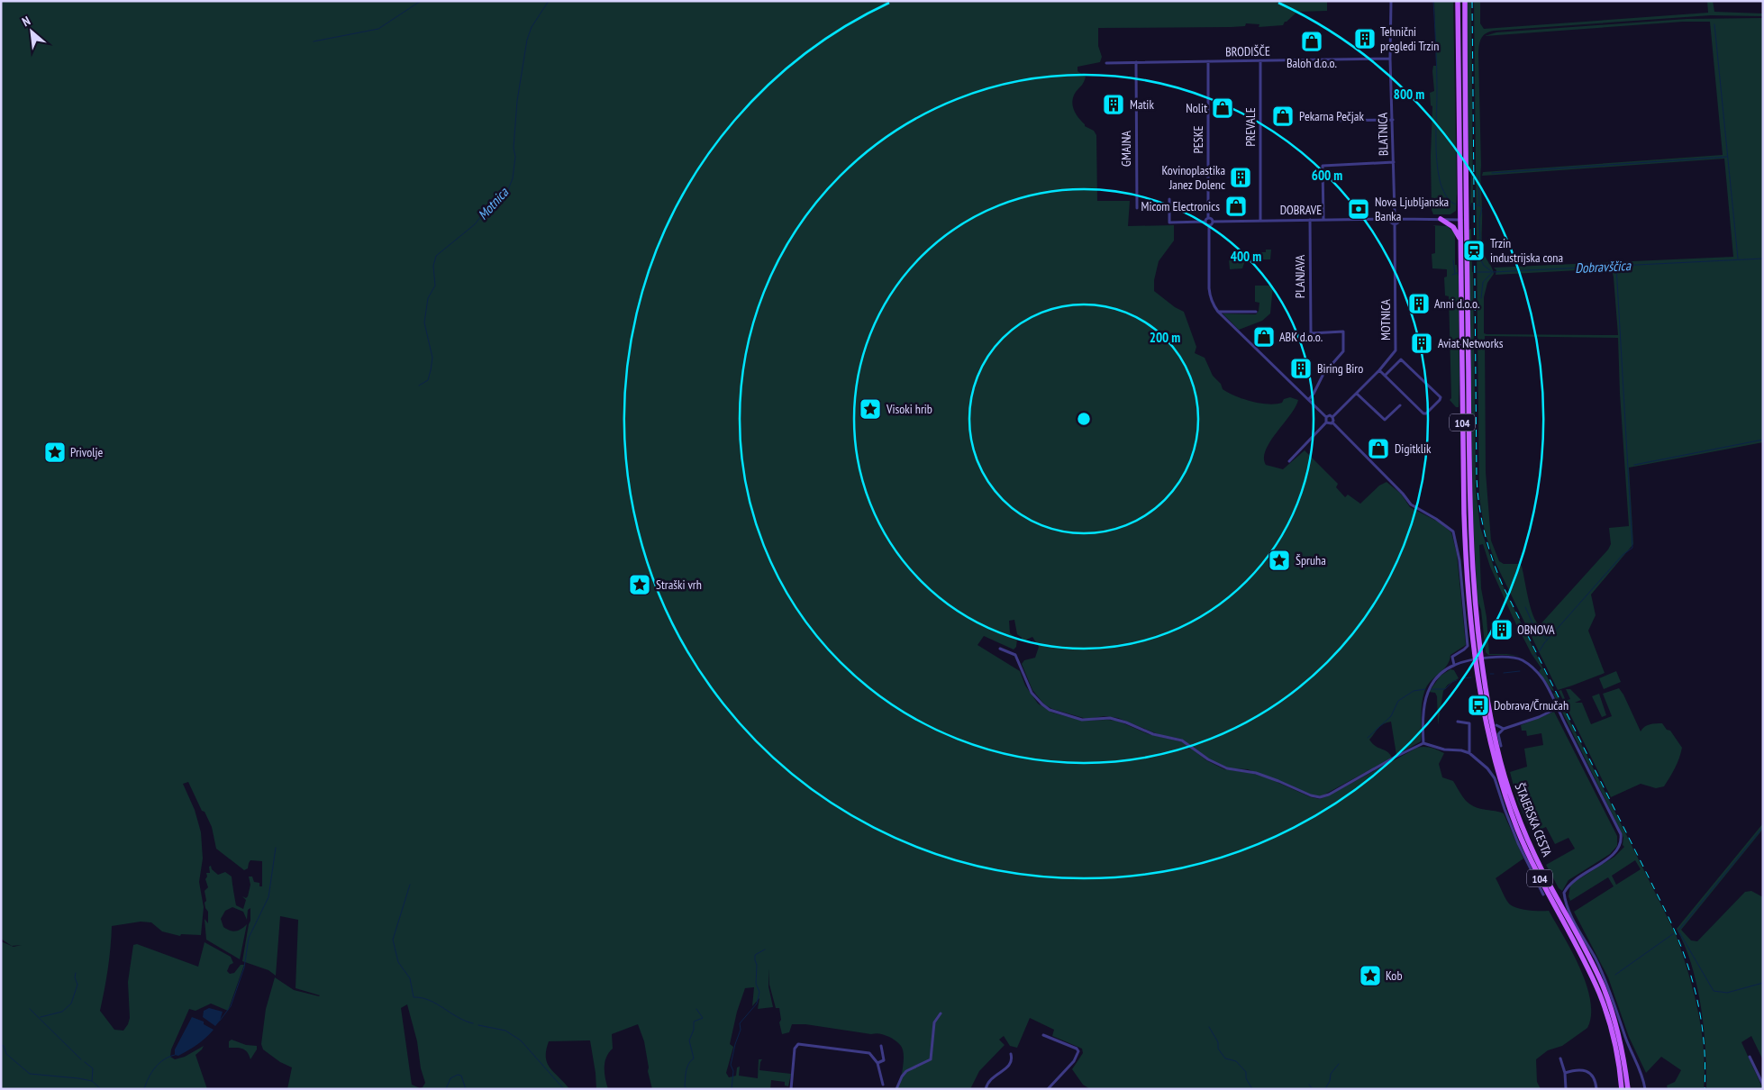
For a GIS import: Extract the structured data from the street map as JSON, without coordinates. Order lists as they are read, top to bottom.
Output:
{
  "streets": {
    "main road": ["104", "ŠTAJERSKA CESTA"],
    "street": [
      "BRODIŠČE",
      "PREVALE",
      "BLATNICA",
      "PESKE",
      "GMAJNA",
      "DOBRAVE",
      "PLANJAVA",
      "MOTNICA"
    ]
  },
  "crossings": [
    ["BRODIŠČE", "PREVALE"],
    ["BRODIŠČE", "BLATNICA"],
    ["BRODIŠČE", "PESKE"],
    ["BRODIŠČE", "GMAJNA"],
    ["PREVALE", "DOBRAVE"],
    ["BLATNICA", "DOBRAVE"],
    ["BLATNICA", "MOTNICA"],
    ["DOBRAVE", "PLANJAVA"],
    ["DOBRAVE", "MOTNICA"],
    ["104", "ŠTAJERSKA CESTA"]
  ],
  "water": ["Motnica", "Dobravščica"],
  "places": {
    "building": [
      "Tehnični pregledi Trzin",
      "Matik",
      "Kovinoplastika Janez Dolenc",
      "Anni d.o.o.",
      "Aviat Networks",
      "Biring Biro",
      "OBNOVA"
    ],
    "shop": [
      "Baloh d.o.o.",
      "Nolit",
      "Pekarna Pečjak",
      "Micom Electronics",
      "ABK d.o.o.",
      "Digitklik"
    ],
    "bank": ["Nova Ljubljanska Banka"],
    "station": ["Trzin industrijska cona"],
    "place": [
      "Visoki hrib",
      "Privolje",
      "Špruha",
      "Straški vrh",
      "Kob"
    ],
    "bus stop": ["Dobrava/Črnučah"]
  },
  "north": "top left",
  "rings": [
    "800 m",
    "600 m",
    "400 m",
    "200 m"
  ]
}
